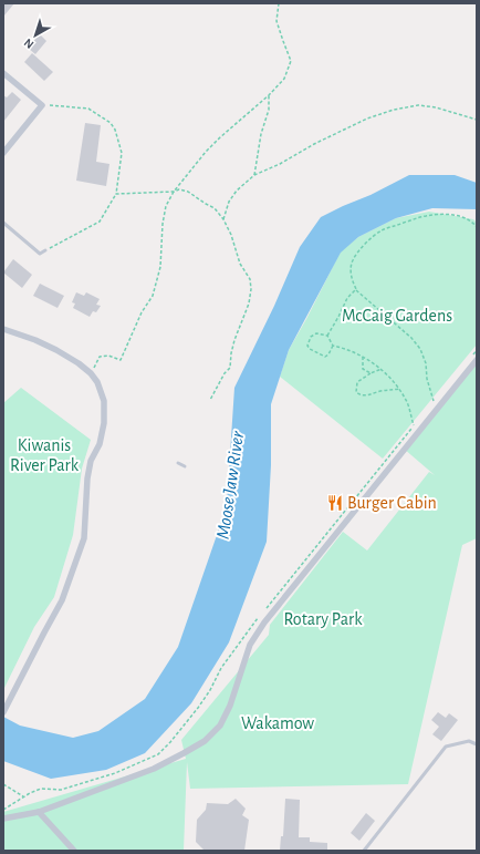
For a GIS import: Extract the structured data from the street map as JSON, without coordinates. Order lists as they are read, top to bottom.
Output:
{
  "water": ["Moose Jaw River"],
  "parks": [
    "McCaig Gardens",
    "Kiwanis River Park",
    "Rotary Park",
    "Wakamow"
  ],
  "places": {
    "restaurant": ["Burger Cabin"]
  },
  "north": "bottom left"
}
